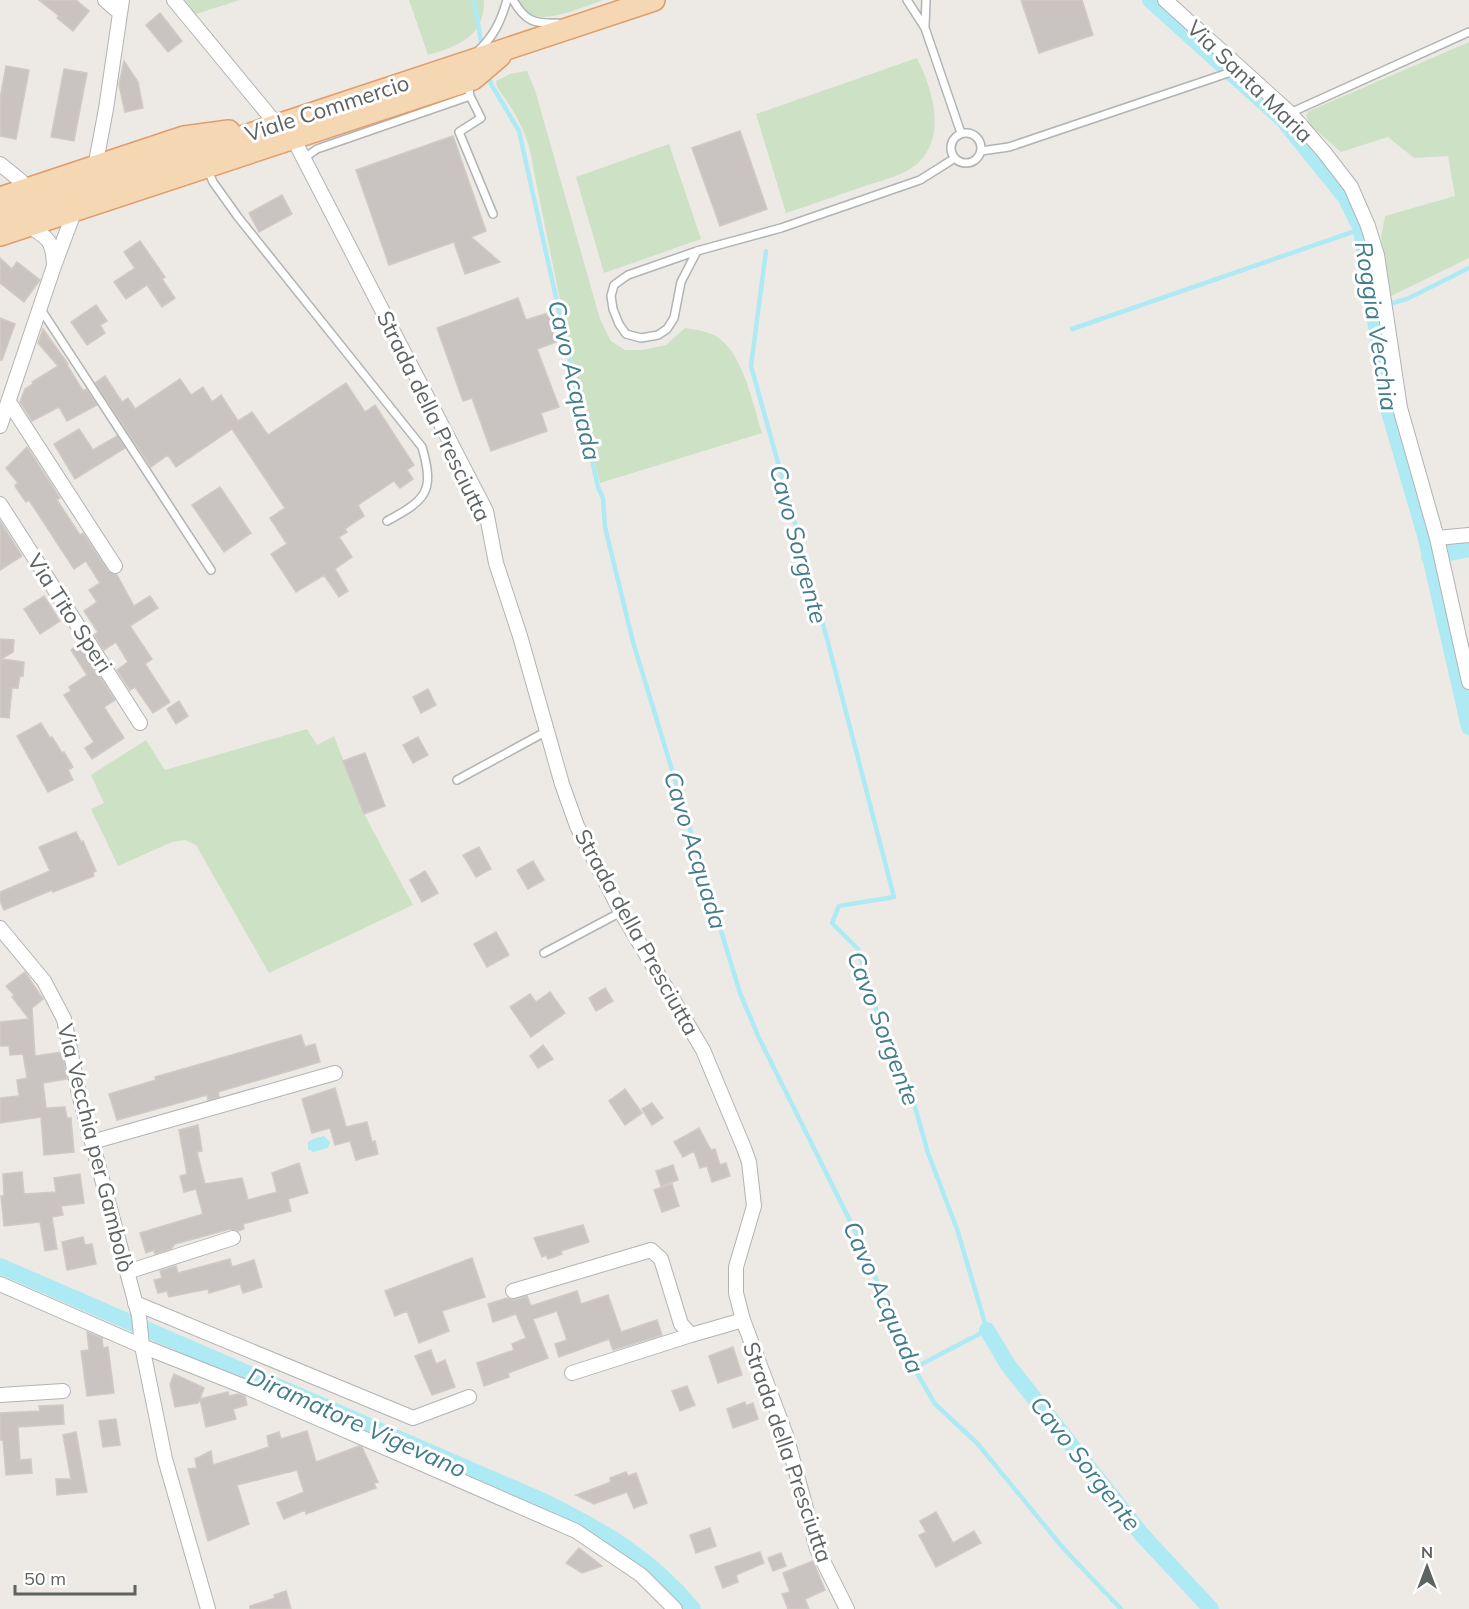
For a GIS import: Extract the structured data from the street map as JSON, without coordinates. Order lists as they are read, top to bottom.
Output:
{
  "streets": {
    "main road": ["Viale Commercio"],
    "street": [
      "Via Santa Maria",
      "Strada della Presciutta",
      "Via Tito Speri",
      "Via Vecchia per Gambolò"
    ]
  },
  "crossings": [
    ["Viale Commercio", "Strada della Presciutta"]
  ],
  "water": [
    "Roggia Vecchia",
    "Cavo Acquada",
    "Cavo Sorgente",
    "Diramatore Vigevano"
  ],
  "scale_bar": "50 m",
  "north": "top"
}
